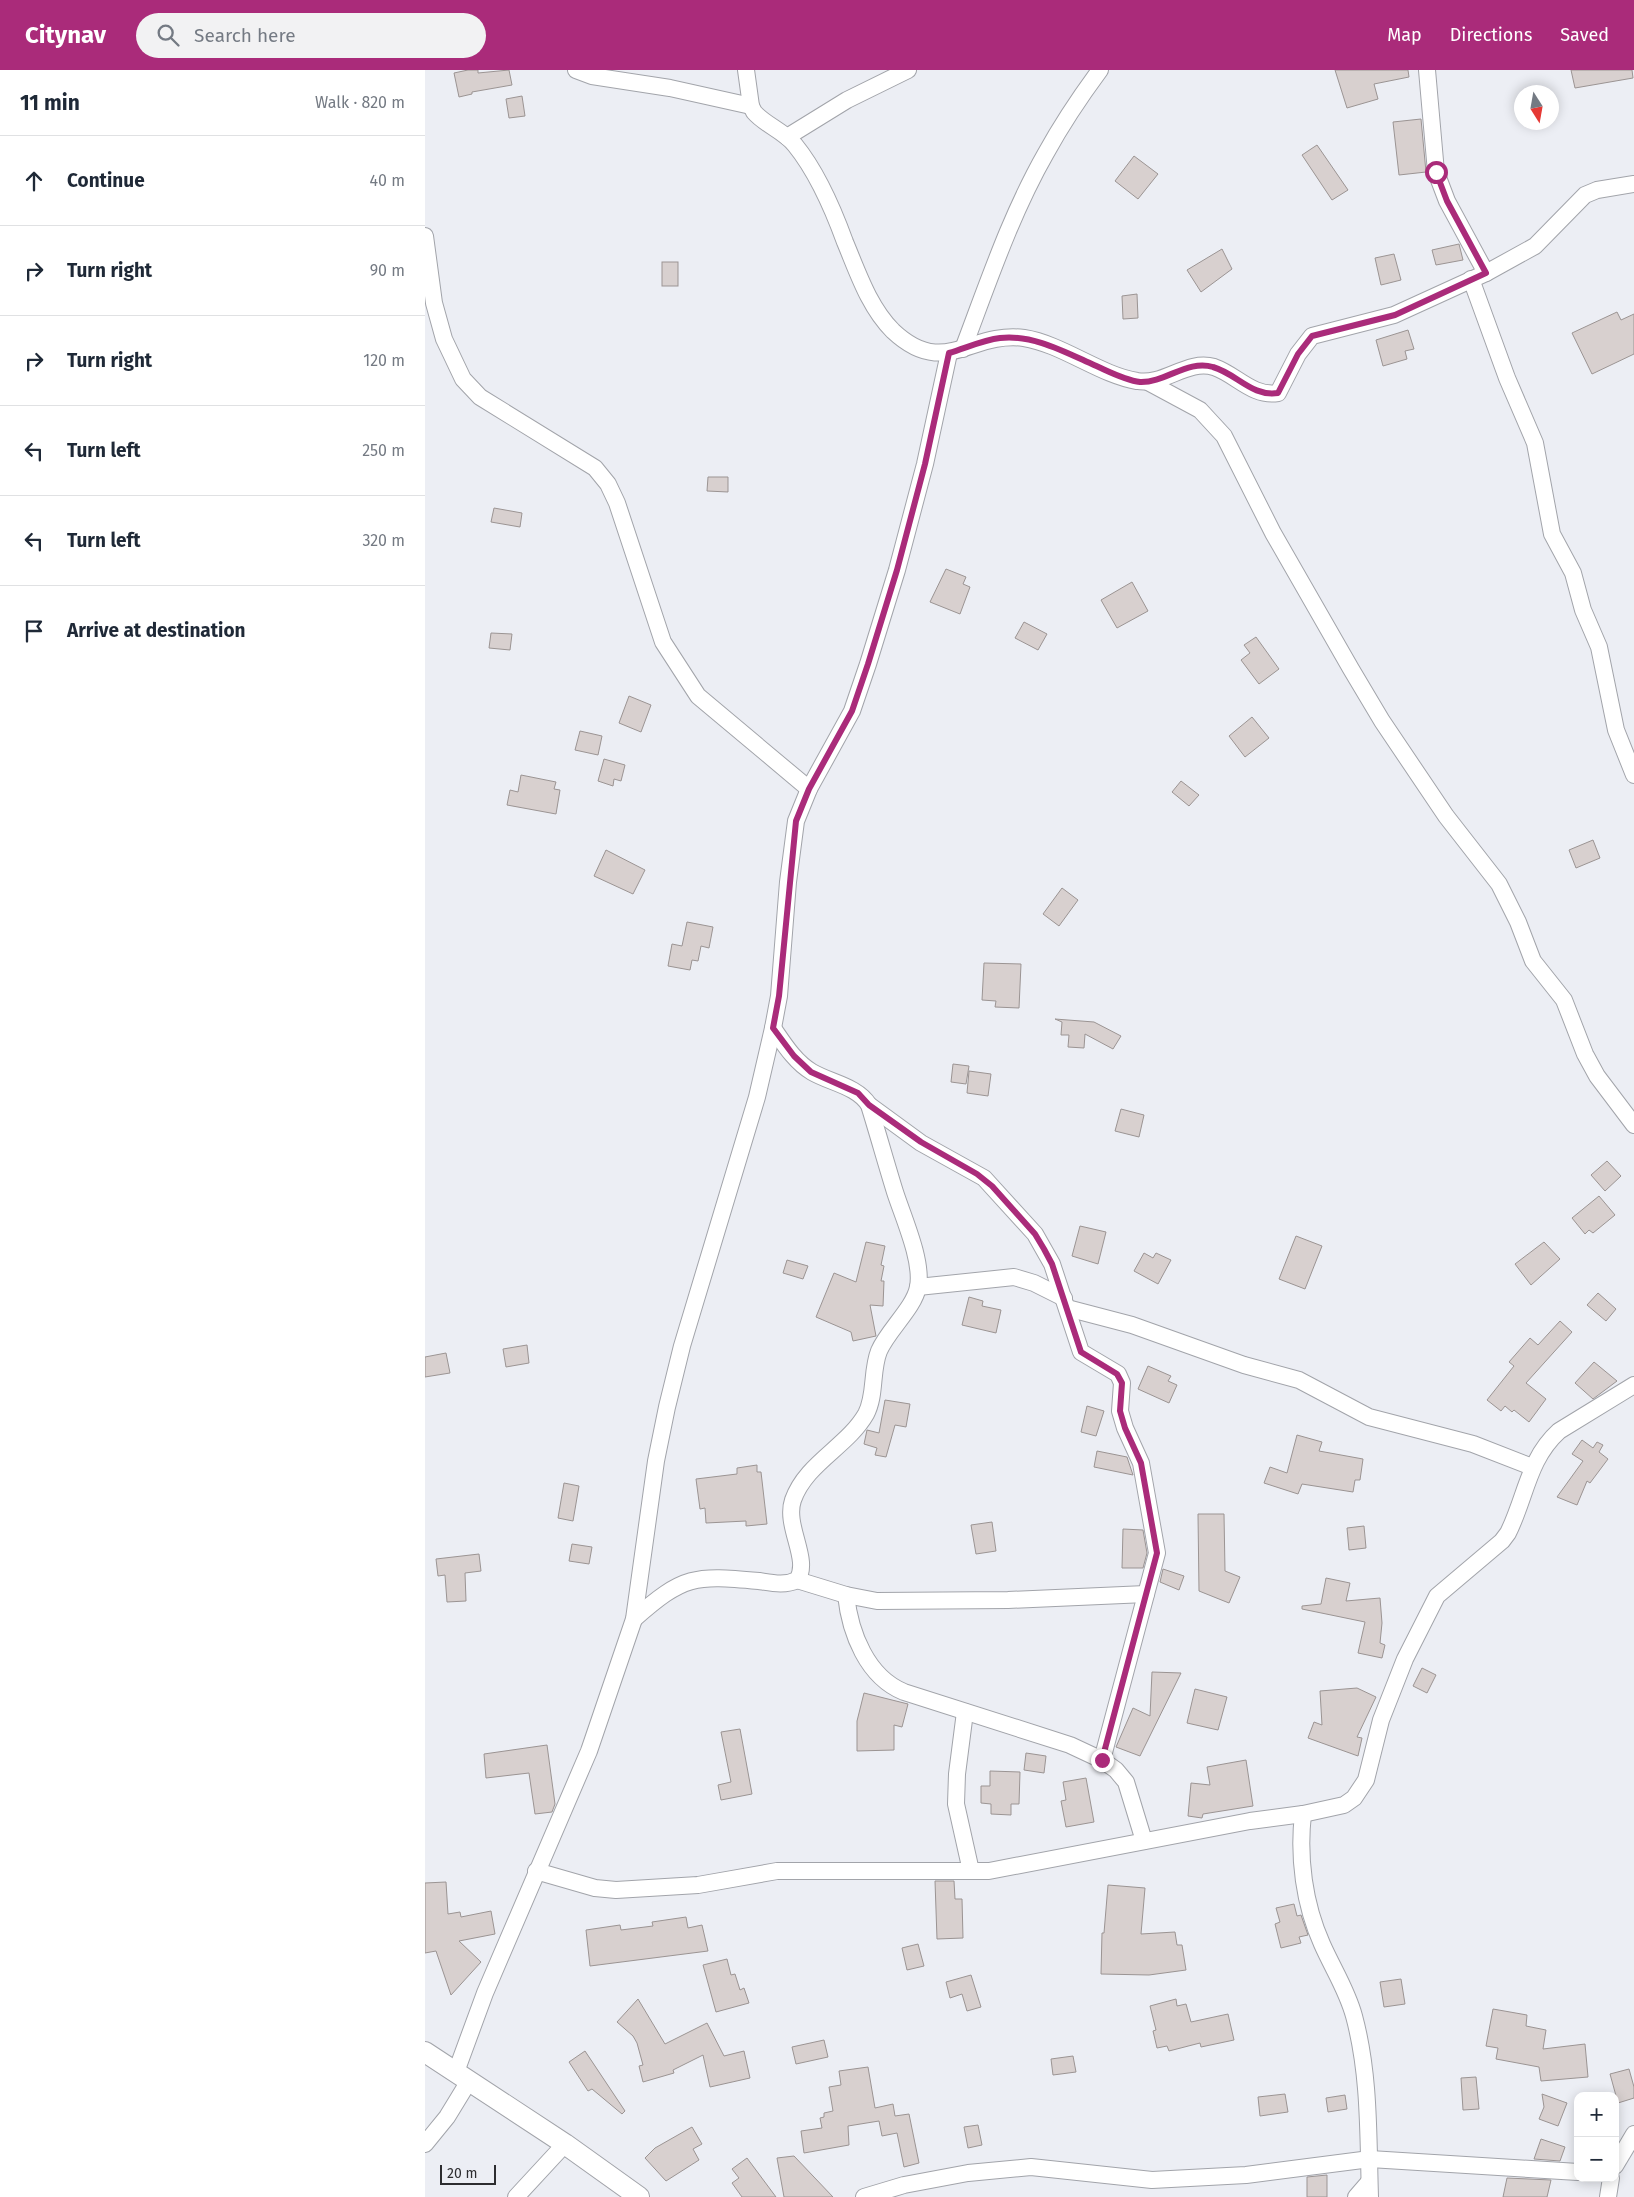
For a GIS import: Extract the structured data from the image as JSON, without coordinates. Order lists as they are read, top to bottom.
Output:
{
  "scale_bar": "20 m",
  "north": "bottom",
  "page": {
    "header": "Citynav",
    "search": "Search here",
    "nav": ["Map", "Directions", "Saved"],
    "heading": ["11 min", "Walk · 820 m"],
    "list": [
      ["Continue", "40 m"],
      ["Turn right", "90 m"],
      ["Turn right", "120 m"],
      ["Turn left", "250 m"],
      ["Turn left", "320 m"],
      "Arrive at destination"
    ],
    "map_buttons": ["+", "−"],
    "scale": "20 m"
  }
}
